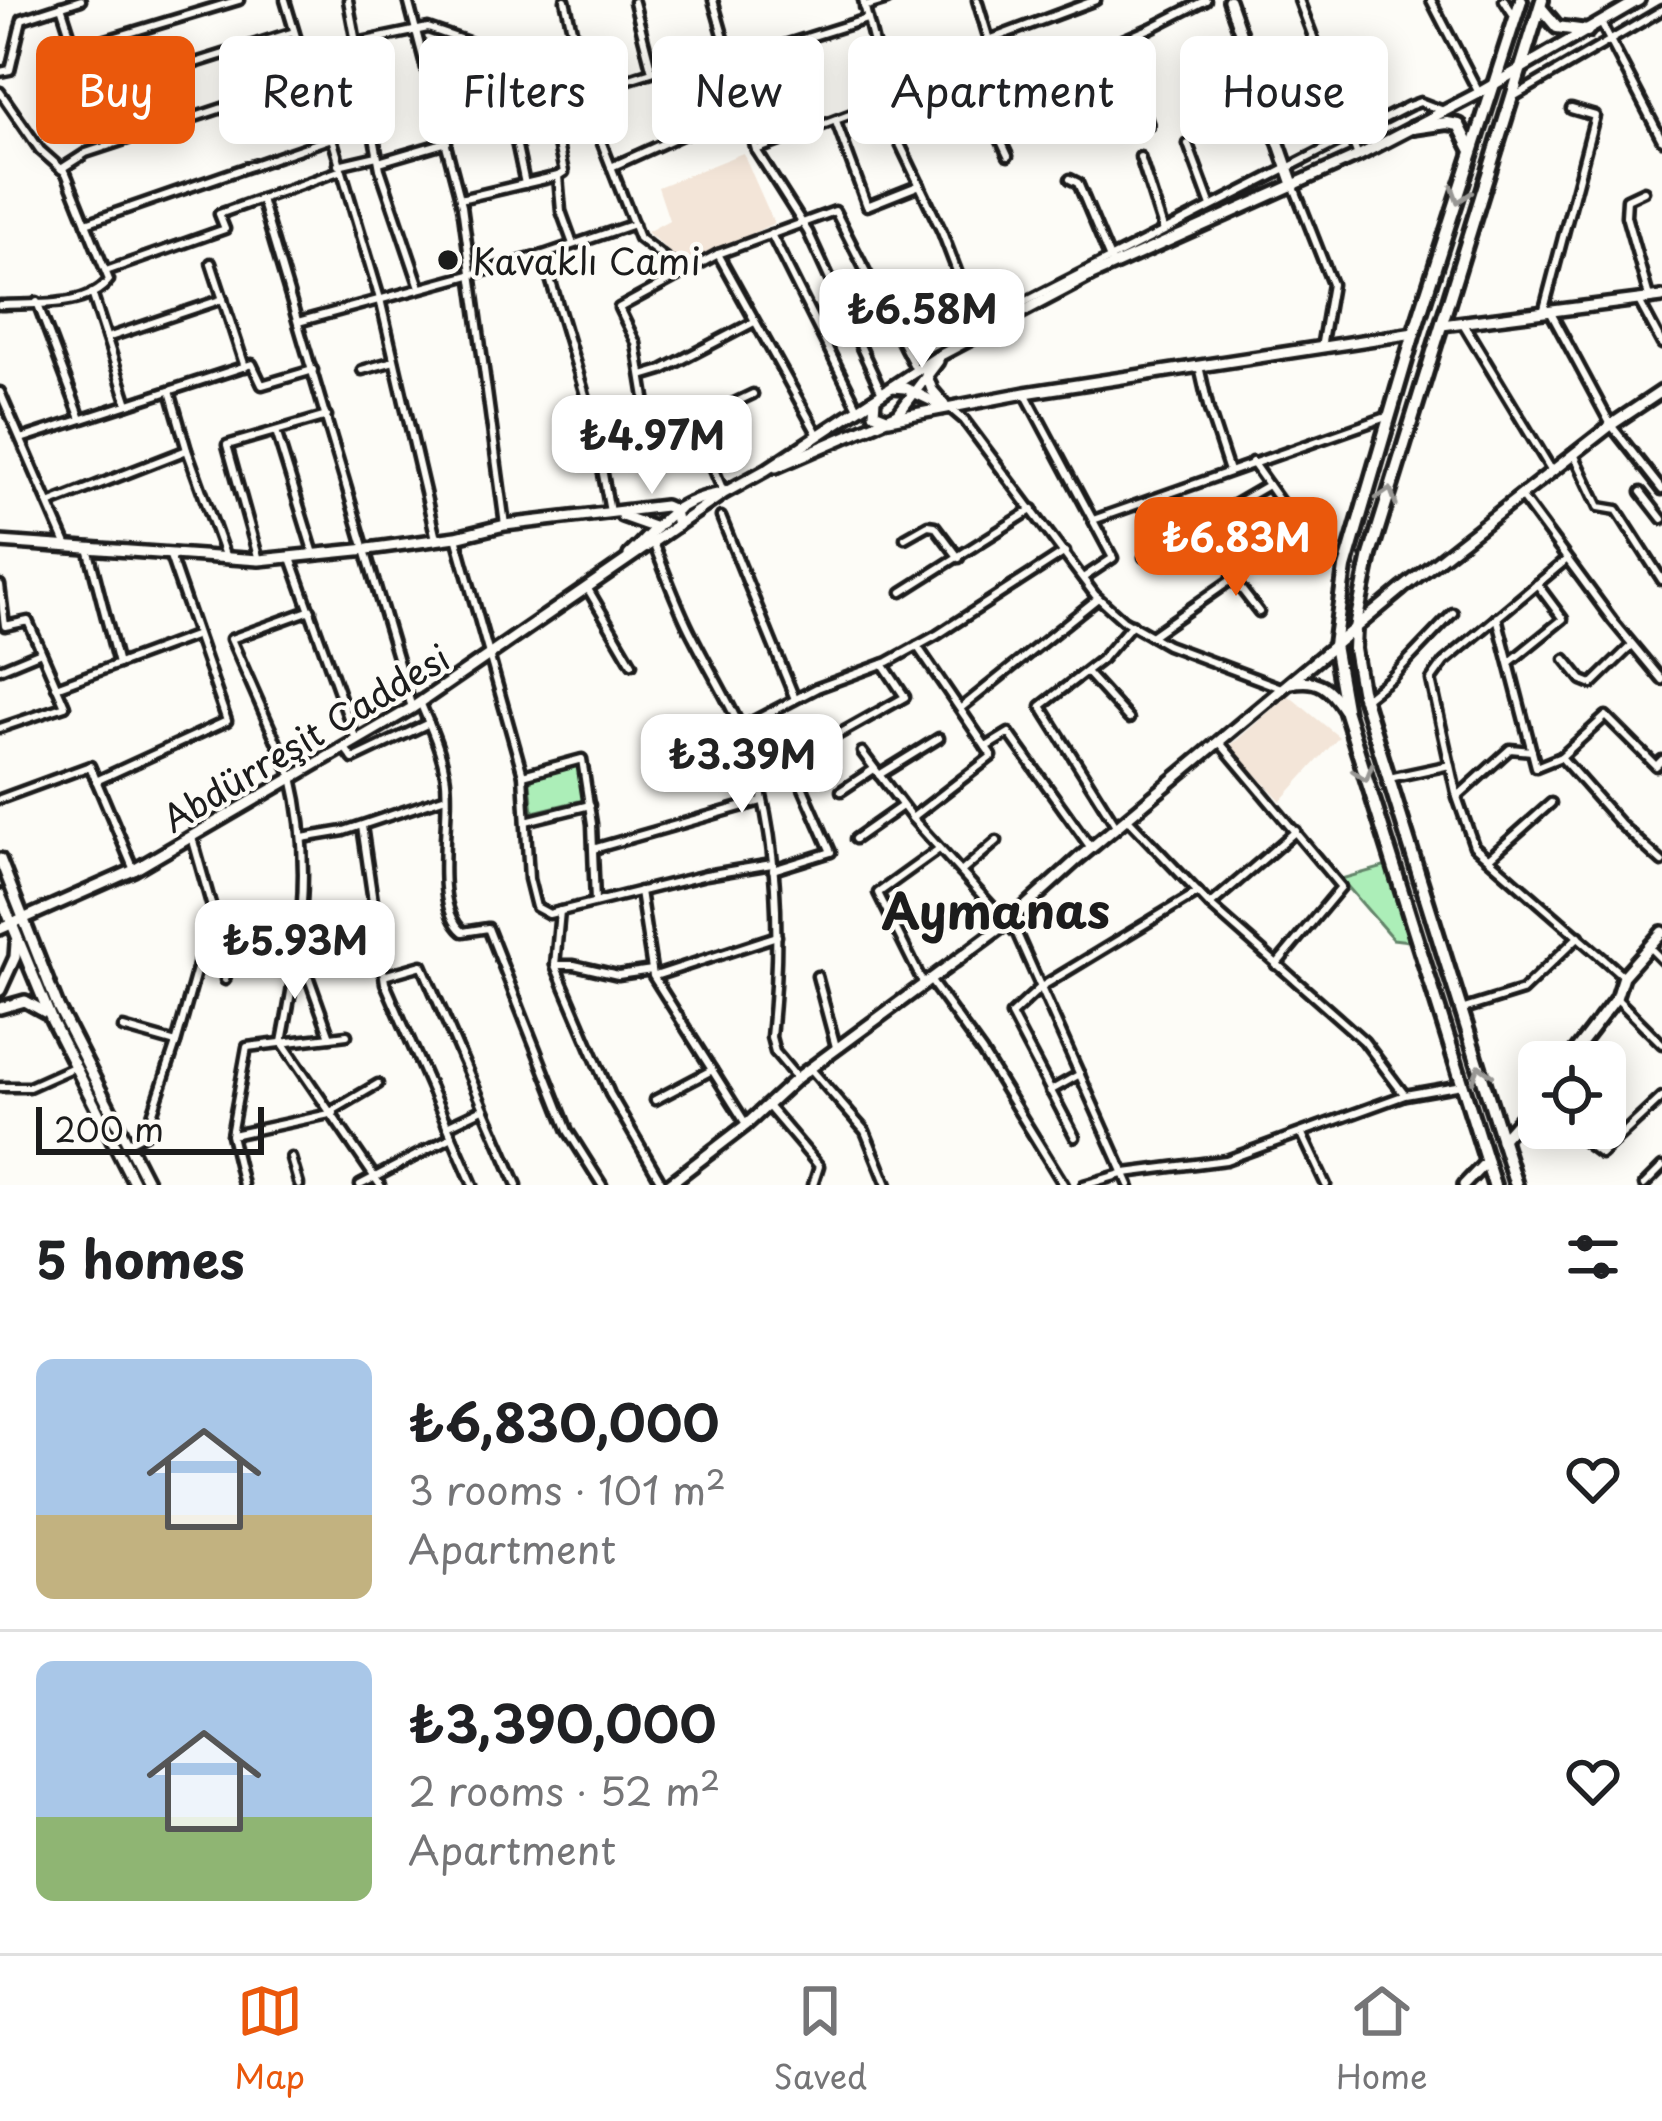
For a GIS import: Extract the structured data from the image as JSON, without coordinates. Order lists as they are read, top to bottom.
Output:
{
  "streets": {
    "street": ["Abdürreşit Caddesi"]
  },
  "districts": ["Aymanas"],
  "places": ["Kavaklı Cami"],
  "scale_bar": "200 m",
  "page": {
    "chip": [
      "Buy",
      "Rent",
      "Filters",
      "New",
      "Apartment",
      "House"
    ],
    "price": [
      "₺6.58M",
      "₺4.97M",
      "₺6.83M",
      "₺3.39M",
      "₺5.93M"
    ],
    "scale": "200 m",
    "heading": "5 homes",
    "list": [
      {
        "name": "₺6,830,000",
        "note": "3 rooms · 101 m² · Apartment"
      },
      {
        "name": "₺3,390,000",
        "note": "2 rooms · 52 m² · Apartment"
      }
    ],
    "tabs": ["Map", "Saved", "Home"]
  }
}
